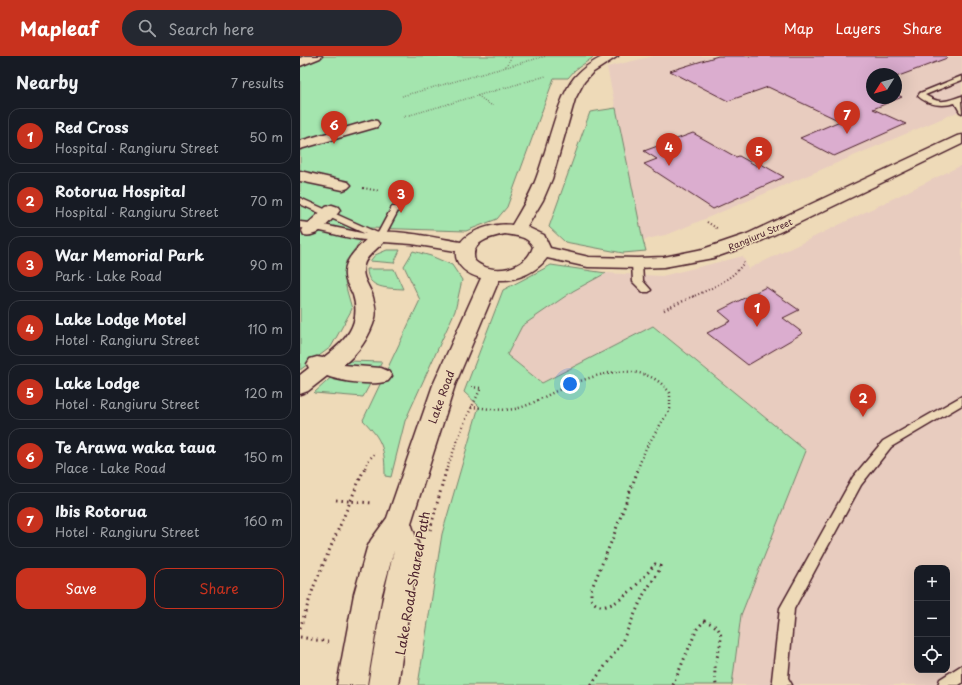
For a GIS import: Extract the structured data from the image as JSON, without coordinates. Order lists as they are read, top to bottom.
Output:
{
  "streets": {
    "street": ["Rangiuru Street", "Lake Road"],
    "path": ["Lake Road Shared Path"]
  },
  "crossings": [
    ["Rangiuru Street", "Lake Road"]
  ],
  "north": "bottom left",
  "page": {
    "header": "Mapleaf",
    "search": "Search here",
    "nav": ["Map", "Layers", "Share"],
    "heading": ["Nearby", "7 results"],
    "pins": [
      "7",
      "6",
      "4",
      "5",
      "3",
      "1",
      "2"
    ],
    "list": [
      {
        "mark": "1",
        "name": "Red Cross",
        "note": "Hospital · Rangiuru Street",
        "value": "50 m"
      },
      {
        "mark": "2",
        "name": "Rotorua Hospital",
        "note": "Hospital · Rangiuru Street",
        "value": "70 m"
      },
      {
        "mark": "3",
        "name": "War Memorial Park",
        "note": "Park · Lake Road",
        "value": "90 m"
      },
      {
        "mark": "4",
        "name": "Lake Lodge Motel",
        "note": "Hotel · Rangiuru Street",
        "value": "110 m"
      },
      {
        "mark": "5",
        "name": "Lake Lodge",
        "note": "Hotel · Rangiuru Street",
        "value": "120 m"
      },
      {
        "mark": "6",
        "name": "Te Arawa waka taua",
        "note": "Place · Lake Road",
        "value": "150 m"
      },
      {
        "mark": "7",
        "name": "Ibis Rotorua",
        "note": "Hotel · Rangiuru Street",
        "value": "160 m"
      }
    ],
    "buttons": ["Save", "Share"],
    "map_buttons": ["+", "−"]
  }
}
